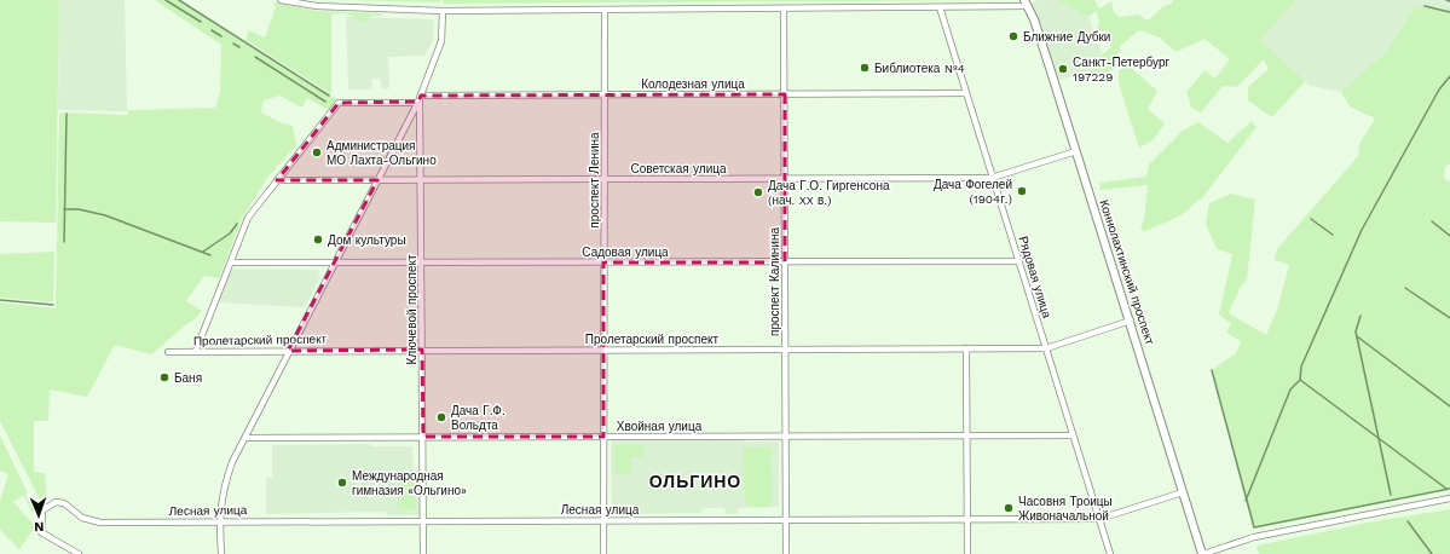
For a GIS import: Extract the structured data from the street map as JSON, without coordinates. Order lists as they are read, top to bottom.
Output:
{
  "streets": {
    "main road": ["Коннолахтинский проспект"],
    "street": [
      "Колодезная улица",
      "Советская улица",
      "проспект Ленина",
      "Садовая улица",
      "Рядовая улица",
      "проспект Калинина",
      "Ключевой проспект",
      "Пролетарский проспект",
      "Хвойная улица",
      "Лесная улица"
    ]
  },
  "crossings": [
    ["Колодезная улица", "Советская улица"],
    ["Колодезная улица", "проспект Ленина"],
    ["Колодезная улица", "Рядовая улица"],
    ["Колодезная улица", "проспект Калинина"],
    ["Колодезная улица", "Ключевой проспект"],
    ["Советская улица", "проспект Ленина"],
    ["Советская улица", "Коннолахтинский проспект"],
    ["Советская улица", "Рядовая улица"],
    ["Советская улица", "проспект Калинина"],
    ["Советская улица", "Ключевой проспект"],
    ["проспект Ленина", "Садовая улица"],
    ["проспект Ленина", "Пролетарский проспект"],
    ["проспект Ленина", "Хвойная улица"],
    ["проспект Ленина", "Лесная улица"],
    ["Садовая улица", "Рядовая улица"],
    ["Садовая улица", "проспект Калинина"],
    ["Садовая улица", "Ключевой проспект"],
    ["Коннолахтинский проспект", "Пролетарский проспект"],
    ["Коннолахтинский проспект", "Лесная улица"],
    ["Рядовая улица", "Пролетарский проспект"],
    ["Рядовая улица", "Хвойная улица"],
    ["Рядовая улица", "Лесная улица"],
    ["проспект Калинина", "Пролетарский проспект"],
    ["проспект Калинина", "Хвойная улица"],
    ["проспект Калинина", "Лесная улица"],
    ["Ключевой проспект", "Пролетарский проспект"],
    ["Ключевой проспект", "Хвойная улица"],
    ["Ключевой проспект", "Лесная улица"]
  ],
  "districts": ["ОЛЬГИНО"],
  "places": [
    "Ближние Дубки",
    "Библиотека №4",
    "Санкт-Петербург 197229",
    "Администрация МО Лахта-Ольгино",
    "Дача Фогелей (1904г.)",
    "Дача Г.О. Гиргенсона (нач. XX в.)",
    "Дом культуры",
    "Баня",
    "Дача Г.Ф. Вольдта",
    "Международная гимназия «Ольгино»",
    "Часовня Троицы Живоначальной"
  ],
  "north": "bottom"
}
